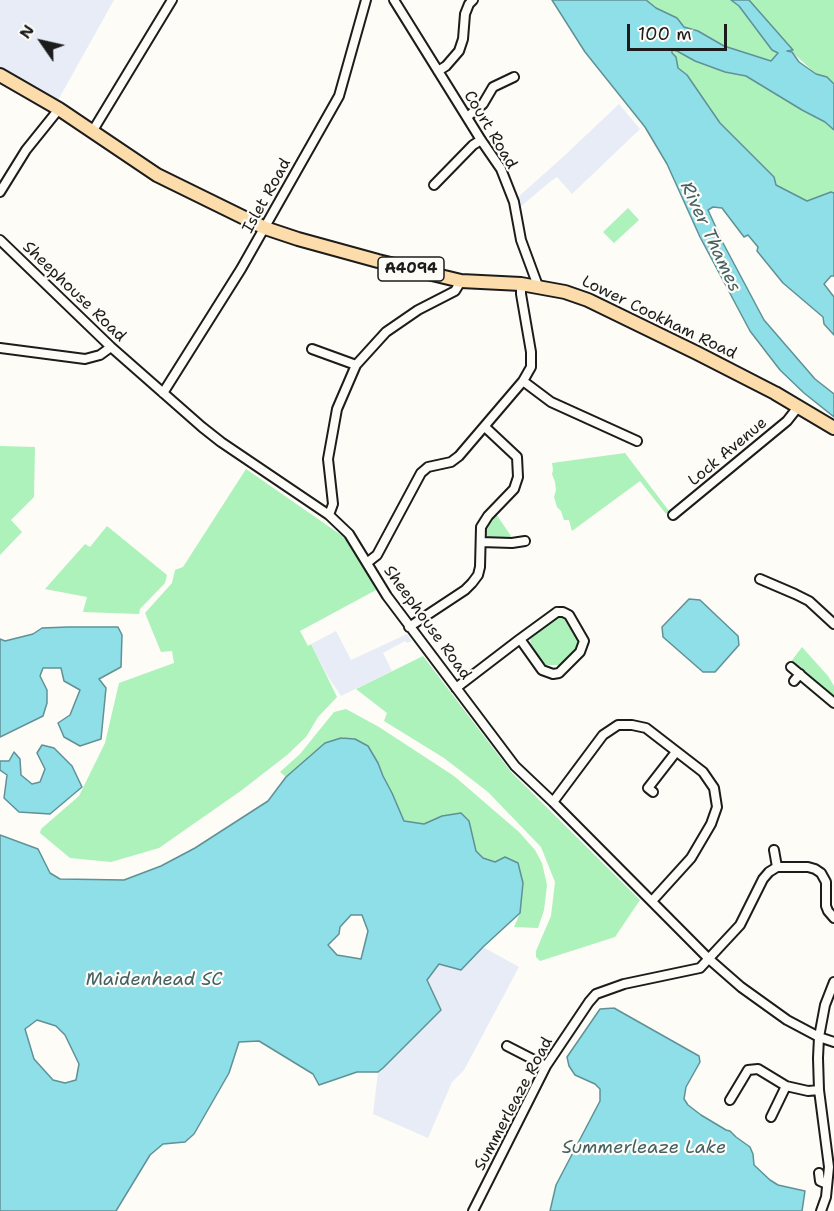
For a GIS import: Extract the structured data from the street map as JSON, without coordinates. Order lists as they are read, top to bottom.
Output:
{
  "streets": {
    "main road": ["A4094", "Lower Cookham Road"],
    "street": [
      "Court Road",
      "Islet Road",
      "Sheephouse Road",
      "Lock Avenue",
      "Summerleaze Road"
    ]
  },
  "crossings": [
    ["Court Road", "Lower Cookham Road"],
    ["Islet Road", "Sheephouse Road"],
    ["Islet Road", "Lower Cookham Road"],
    ["Sheephouse Road", "Summerleaze Road"],
    ["Lower Cookham Road", "Lock Avenue"]
  ],
  "water": ["River Thames", "Maidenhead SC", "Summerleaze Lake"],
  "scale_bar": "100 m",
  "north": "top left"
}
